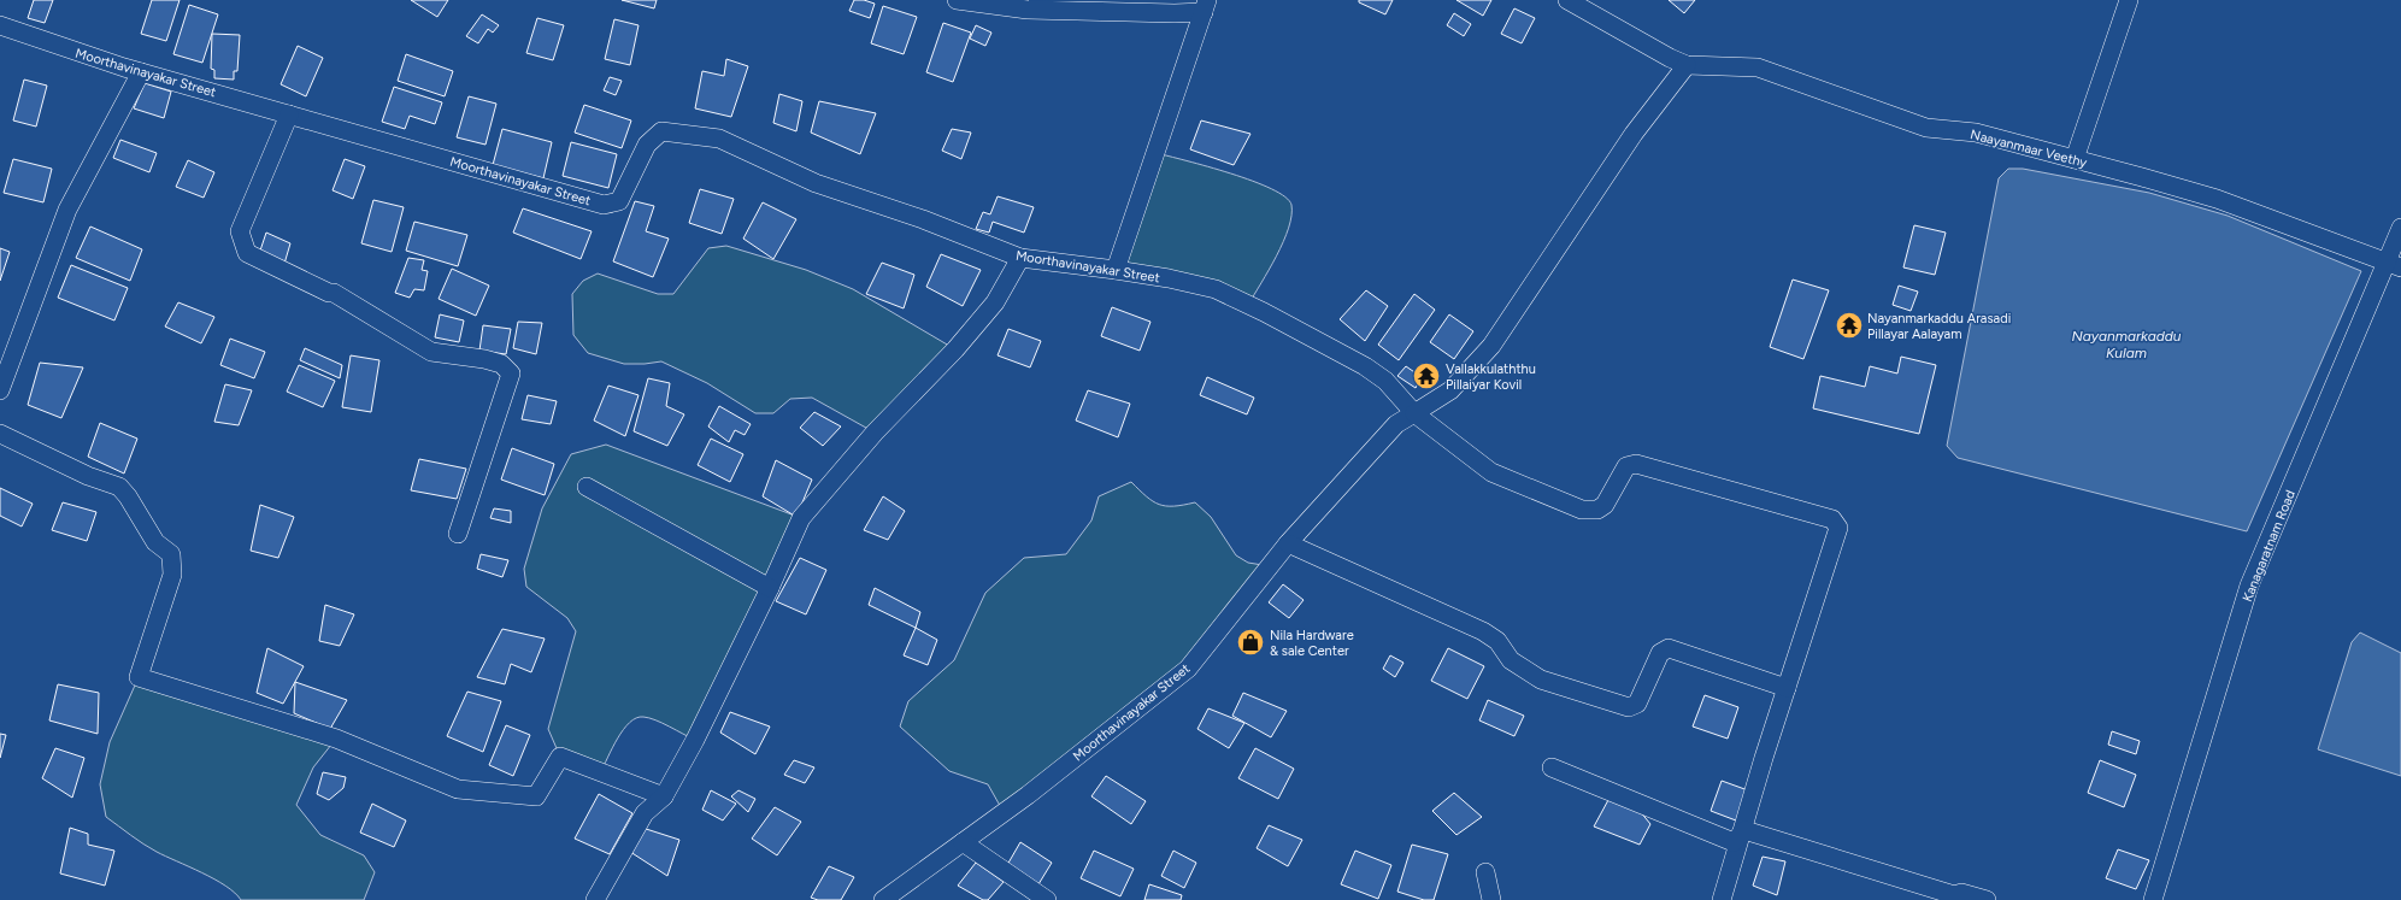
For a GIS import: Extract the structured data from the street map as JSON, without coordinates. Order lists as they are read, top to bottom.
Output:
{
  "streets": {
    "street": ["Moorthavinayakar Street", "Naayanmaar Veethy", "Kanagaratnam Road"]
  },
  "crossings": [
    ["Naayanmaar Veethy", "Kanagaratnam Road"]
  ],
  "water": ["Nayanmarkaddu Kulam"],
  "places": {
    "temple": ["Nayanmarkaddu Arasadi Pillayar Aalayam", "Vallakkulaththu Pillaiyar Kovil"],
    "shop": ["Nila Hardware & sale Center"]
  }
}
